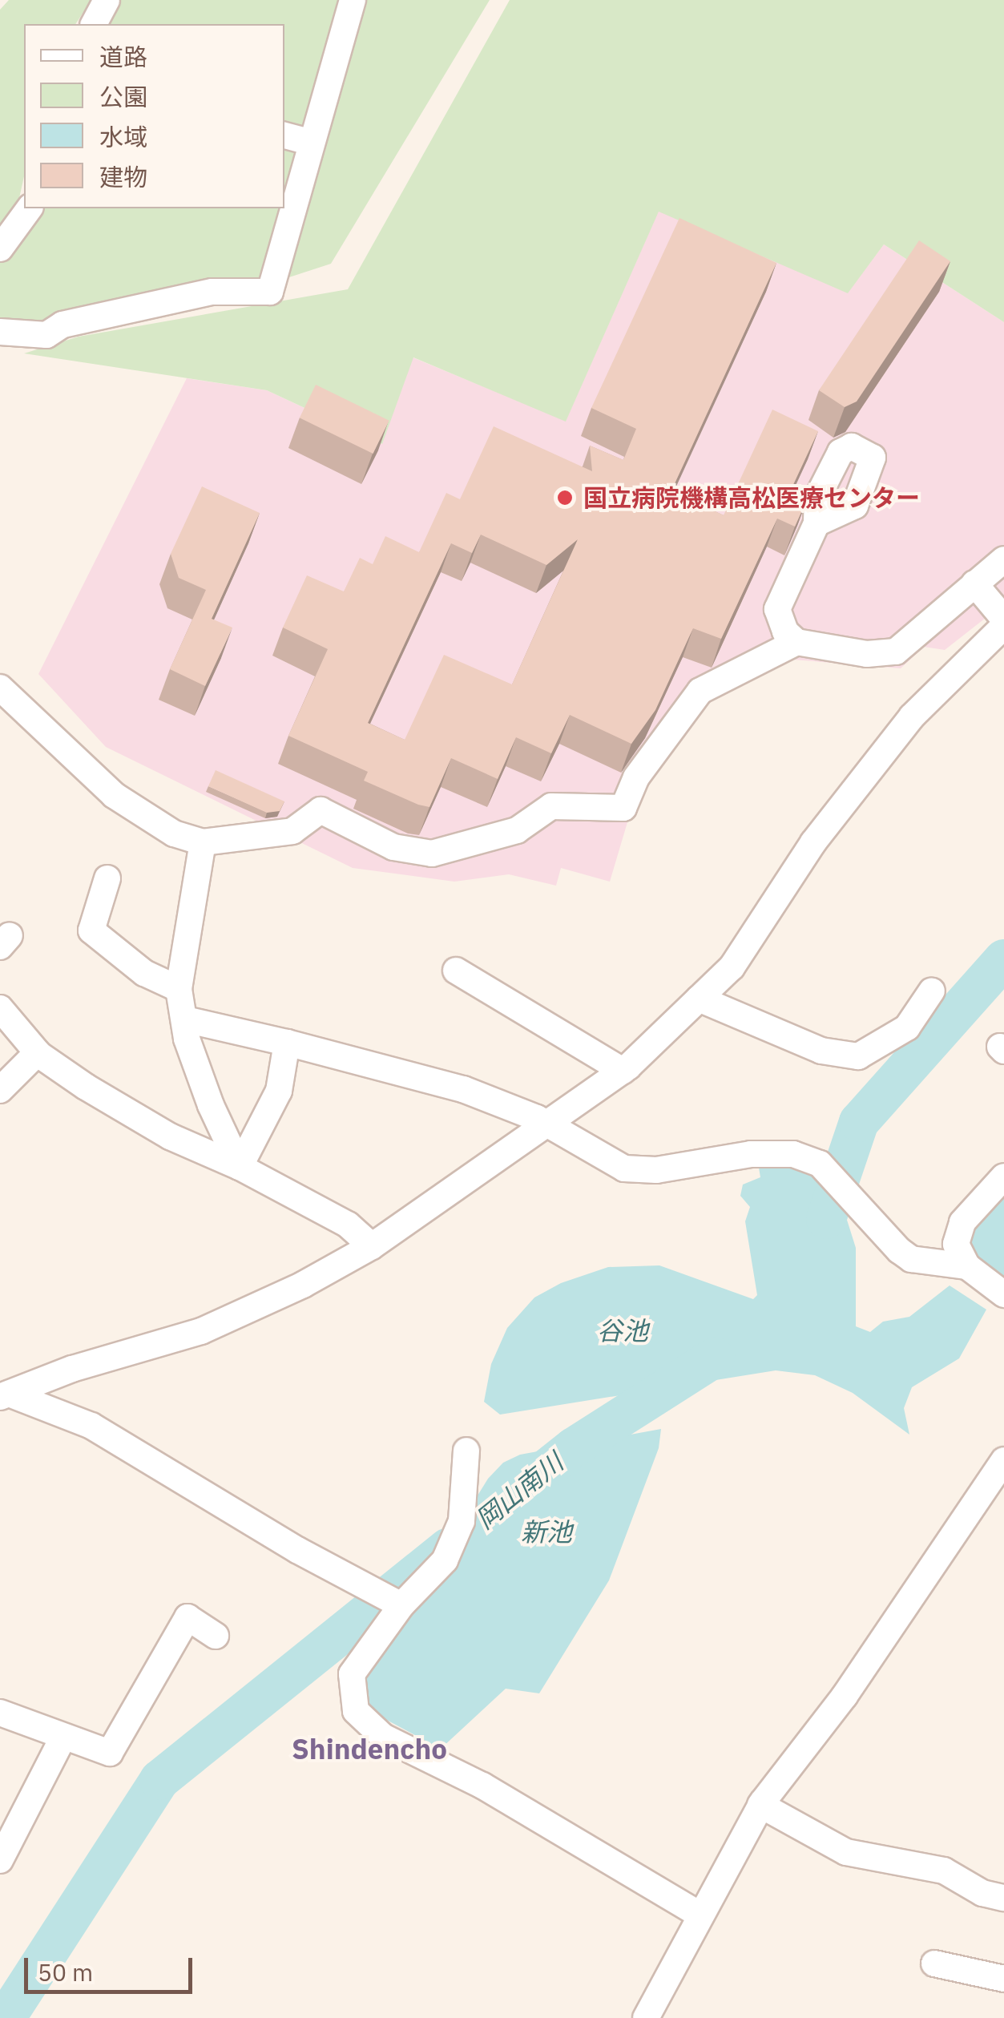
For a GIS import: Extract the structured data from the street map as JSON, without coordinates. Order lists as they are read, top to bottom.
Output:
{
  "districts": ["Shindencho"],
  "water": ["谷池", "岡山南川", "新池"],
  "places": ["国立病院機構高松医療センター"],
  "legend": [
    "道路",
    "公園",
    "水域",
    "建物"
  ],
  "scale_bar": "50 m"
}
